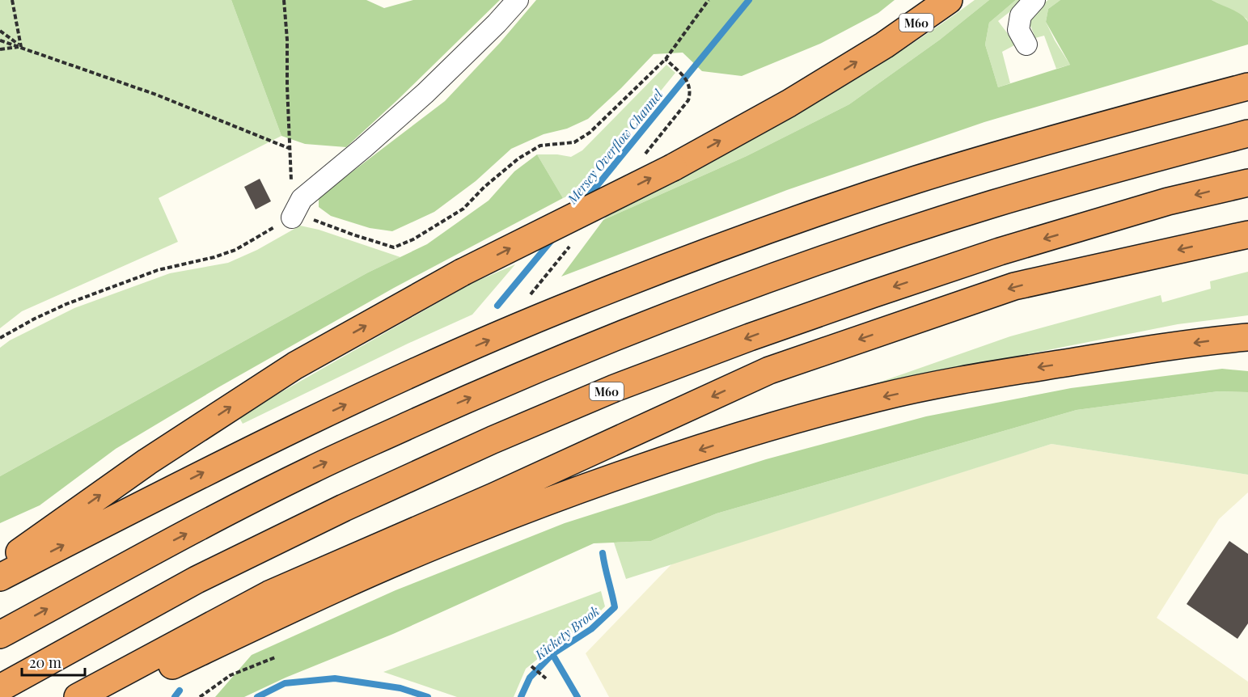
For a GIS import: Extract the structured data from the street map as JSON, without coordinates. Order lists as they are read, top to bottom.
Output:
{
  "streets": {
    "highway": ["M60"]
  },
  "water": ["Mersey Overflow Channel", "Kickety Brook"],
  "scale_bar": "20 m"
}
